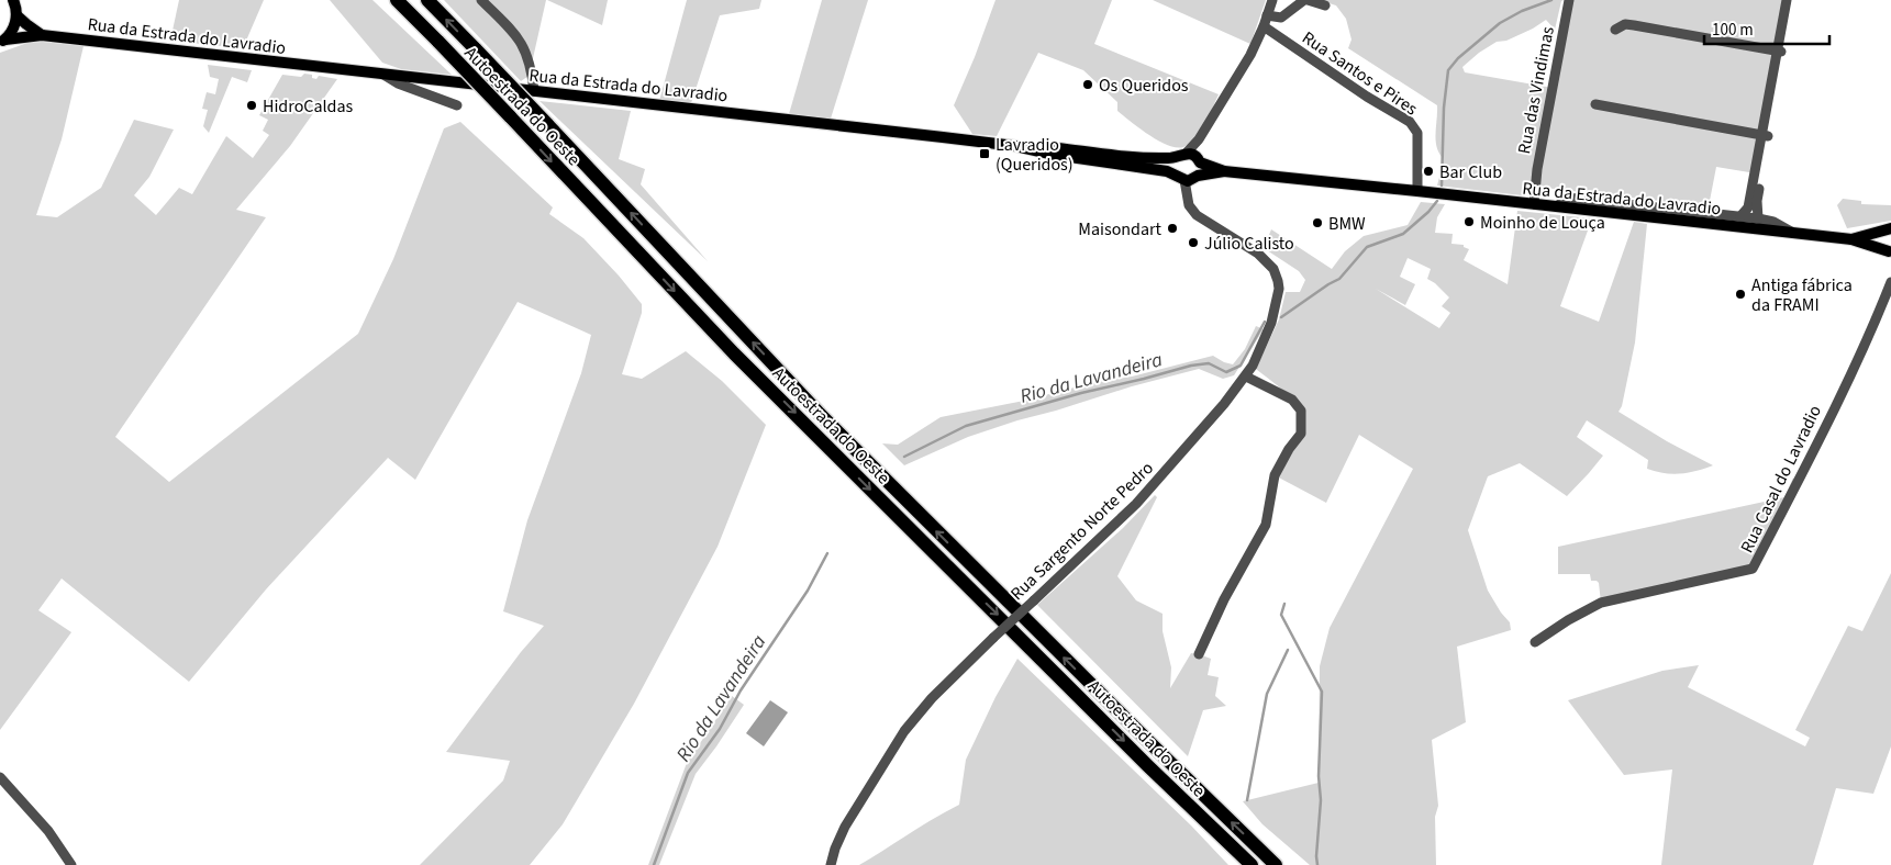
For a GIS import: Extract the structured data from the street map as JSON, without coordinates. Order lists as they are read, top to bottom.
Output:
{
  "streets": {
    "highway": ["Autoestrada do Oeste"],
    "main road": ["Rua da Estrada do Lavradio"],
    "street": [
      "Rua Santos e Pires",
      "Rua das Vindimas",
      "Rua Casal do Lavradio",
      "Rua Sargento Norte Pedro"
    ]
  },
  "crossings": [
    ["Rua da Estrada do Lavradio", "Rua Santos e Pires"],
    ["Rua da Estrada do Lavradio", "Rua das Vindimas"],
    ["Rua da Estrada do Lavradio", "Rua Sargento Norte Pedro"]
  ],
  "water": ["Rio da Lavandeira"],
  "places": {
    "other": [
      "Os Queridos",
      "HidroCaldas",
      "Bar Club",
      "Moinho de Louça",
      "BMW",
      "Maisondart",
      "Júlio Calisto",
      "Antiga fábrica da FRAMI"
    ],
    "transit": ["Lavradio (Queridos)"]
  },
  "scale_bar": "100 m"
}
